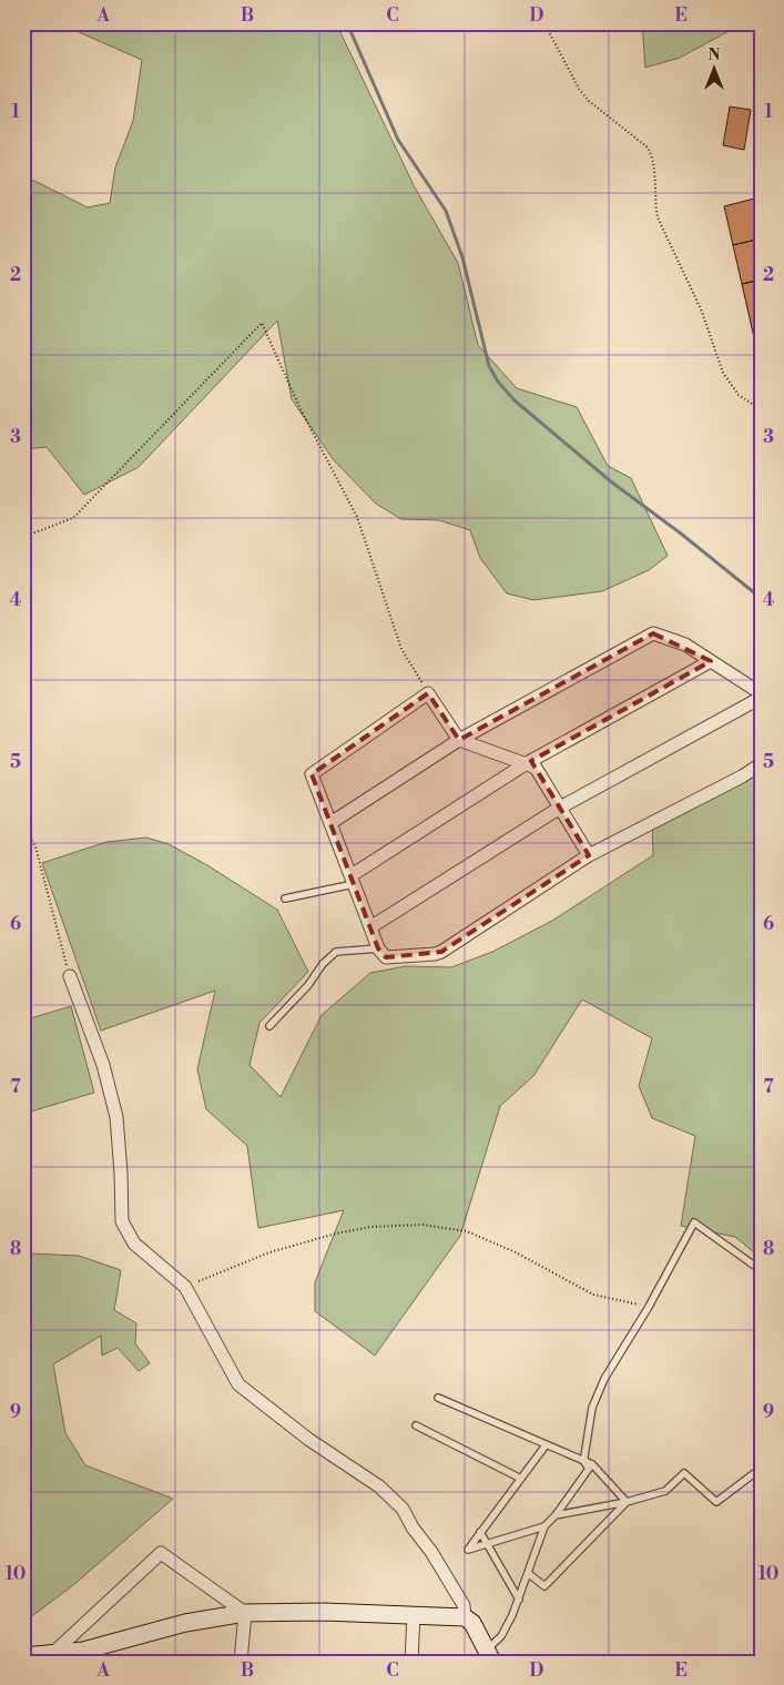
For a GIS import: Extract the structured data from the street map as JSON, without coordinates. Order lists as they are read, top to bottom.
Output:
{
  "north": "top",
  "grid": {
    "columns": [
      "A",
      "B",
      "C",
      "D",
      "E"
    ],
    "rows": [
      "1",
      "2",
      "3",
      "4",
      "5",
      "6",
      "7",
      "8",
      "9",
      "10"
    ]
  }
}
